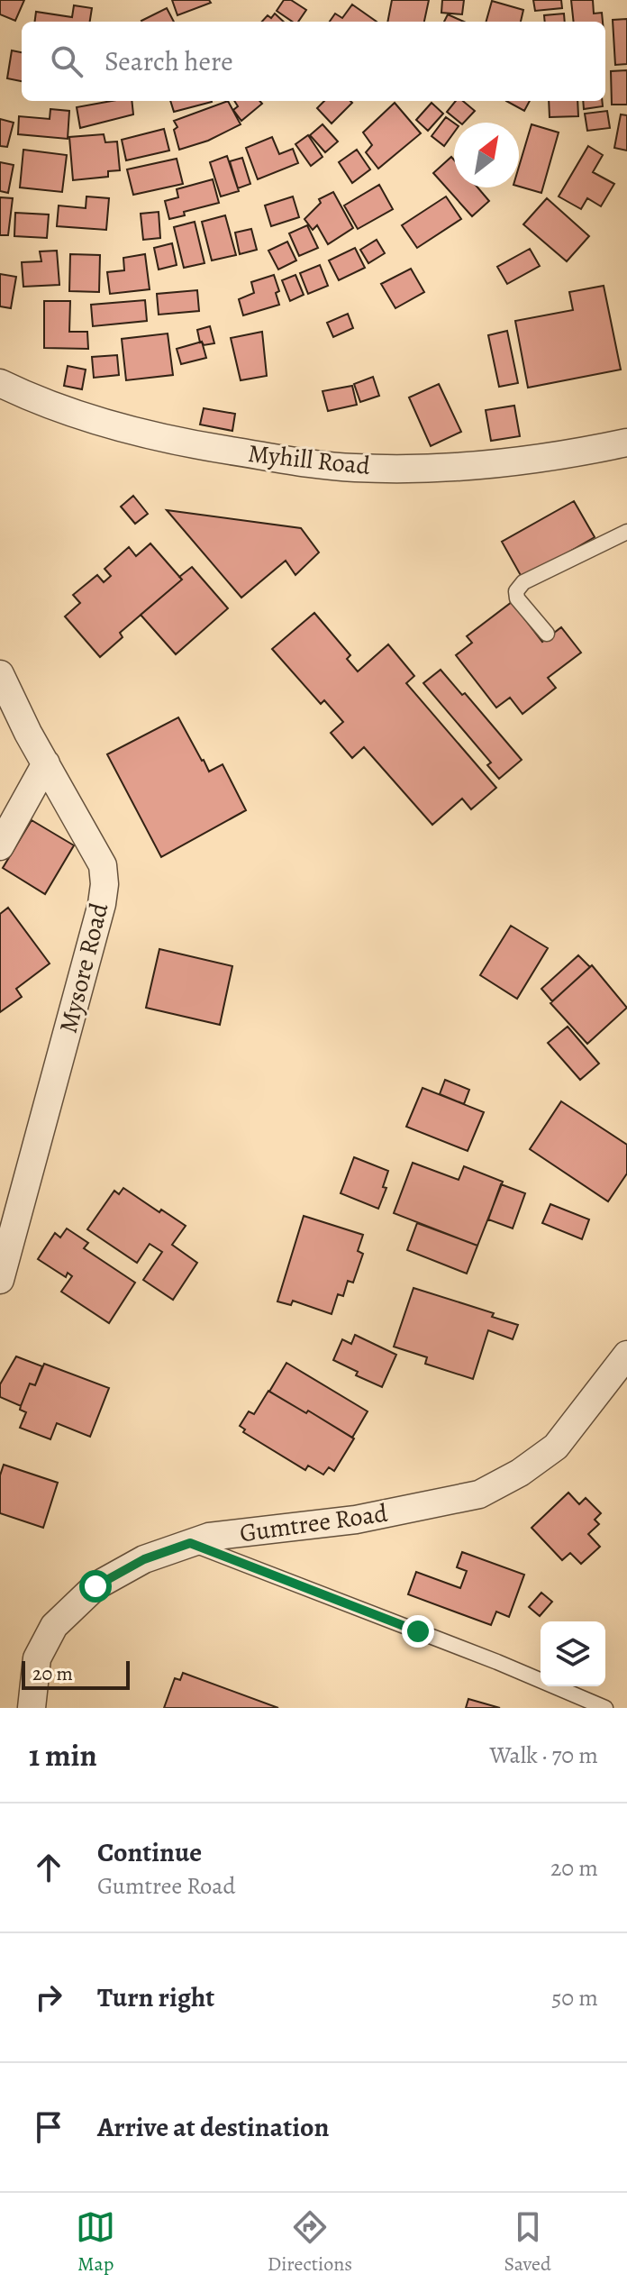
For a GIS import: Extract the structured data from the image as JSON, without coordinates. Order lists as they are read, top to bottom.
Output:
{
  "streets": {
    "street": ["Myhill Road", "Mysore Road", "Gumtree Road"]
  },
  "scale_bar": "20 m",
  "north": "top right",
  "page": {
    "search": "Search here",
    "scale": "20 m",
    "heading": ["1 min", "Walk · 70 m"],
    "list": [
      ["Continue", "Gumtree Road", "20 m"],
      ["Turn right", "50 m"],
      "Arrive at destination"
    ],
    "nav": ["Map", "Directions", "Saved"]
  }
}
